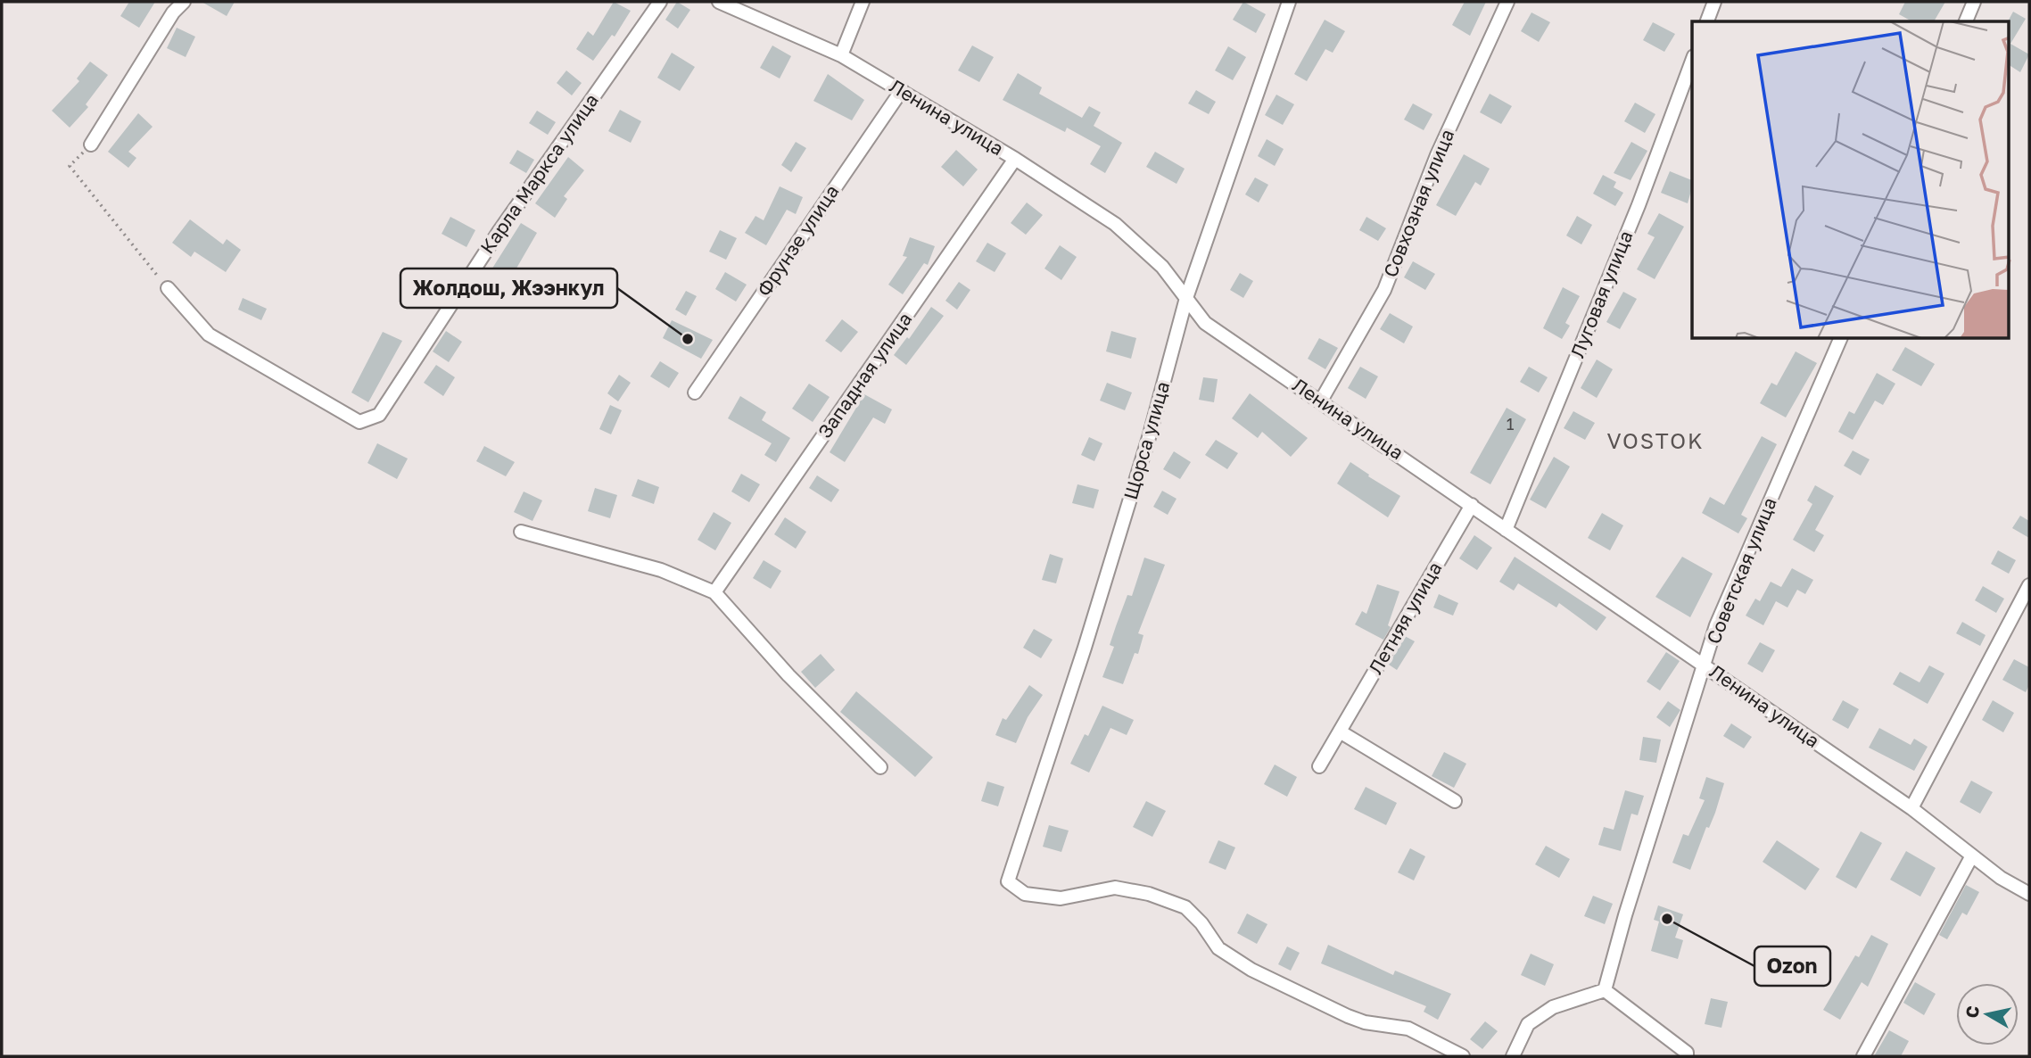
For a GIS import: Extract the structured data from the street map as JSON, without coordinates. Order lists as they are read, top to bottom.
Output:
{
  "streets": {
    "street": [
      "Ленина улица",
      "Карла Маркса улица",
      "Совхозная улица",
      "Фрунзе улица",
      "Луговая улица",
      "Западная улица",
      "Щорса улица",
      "Советская улица",
      "Летняя улица"
    ]
  },
  "crossings": [
    ["Ленина улица", "Совхозная улица"],
    ["Ленина улица", "Фрунзе улица"],
    ["Ленина улица", "Луговая улица"],
    ["Ленина улица", "Западная улица"],
    ["Ленина улица", "Щорса улица"],
    ["Ленина улица", "Советская улица"],
    ["Ленина улица", "Летняя улица"]
  ],
  "districts": ["VOSTOK"],
  "places": ["Жолдош, Жээнкул", "Ozon"],
  "house_numbers": ["1"],
  "north": "left"
}
